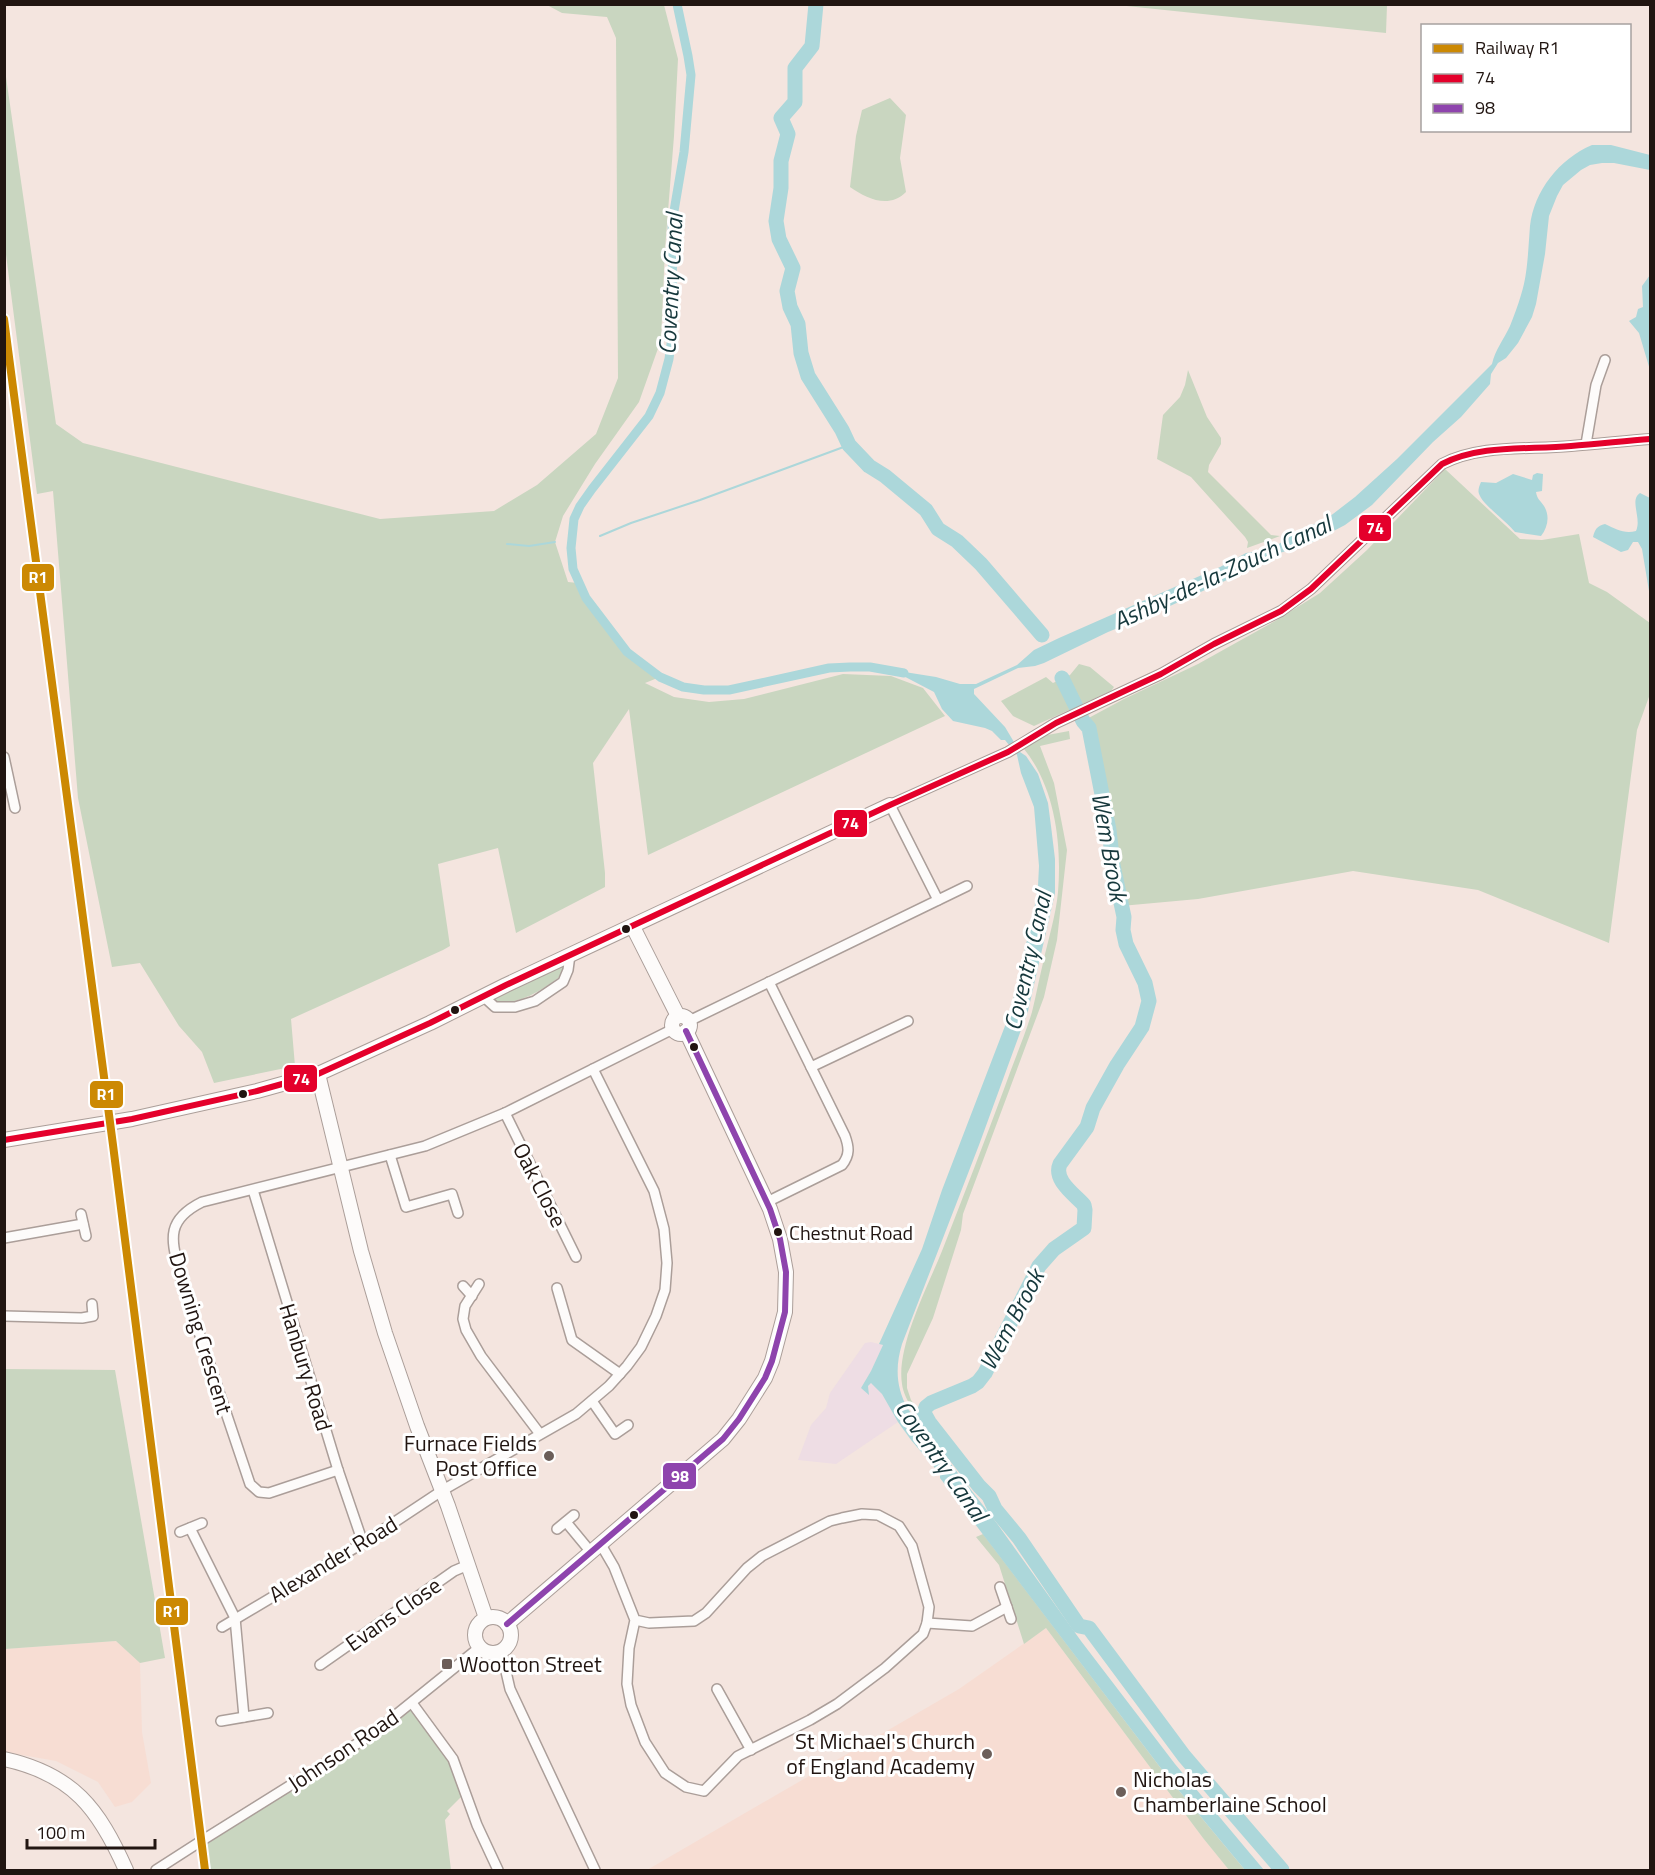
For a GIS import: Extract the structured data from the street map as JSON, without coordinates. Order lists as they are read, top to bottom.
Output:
{
  "streets": {
    "street": [
      "Oak Close",
      "Downing Crescent",
      "Hanbury Road",
      "Alexander Road",
      "Evans Close",
      "Johnson Road"
    ]
  },
  "crossings": [
    ["Oak Close", "Downing Crescent"],
    ["Downing Crescent", "Hanbury Road"],
    ["Downing Crescent", "Alexander Road"],
    ["Hanbury Road", "Alexander Road"]
  ],
  "water": ["Coventry Canal", "Ashby-de-la-Zouch Canal", "Wem Brook"],
  "places": {
    "other": [
      "Chestnut Road",
      "Furnace Fields Post Office",
      "St Michael's Church of England Academy",
      "Nicholas Chamberlaine School"
    ],
    "transit": ["Wootton Street"]
  },
  "lines": ["rail line R1", "transit line 74", "transit line 98"],
  "legend": ["Railway R1", "74", "98"],
  "scale_bar": "100 m"
}
